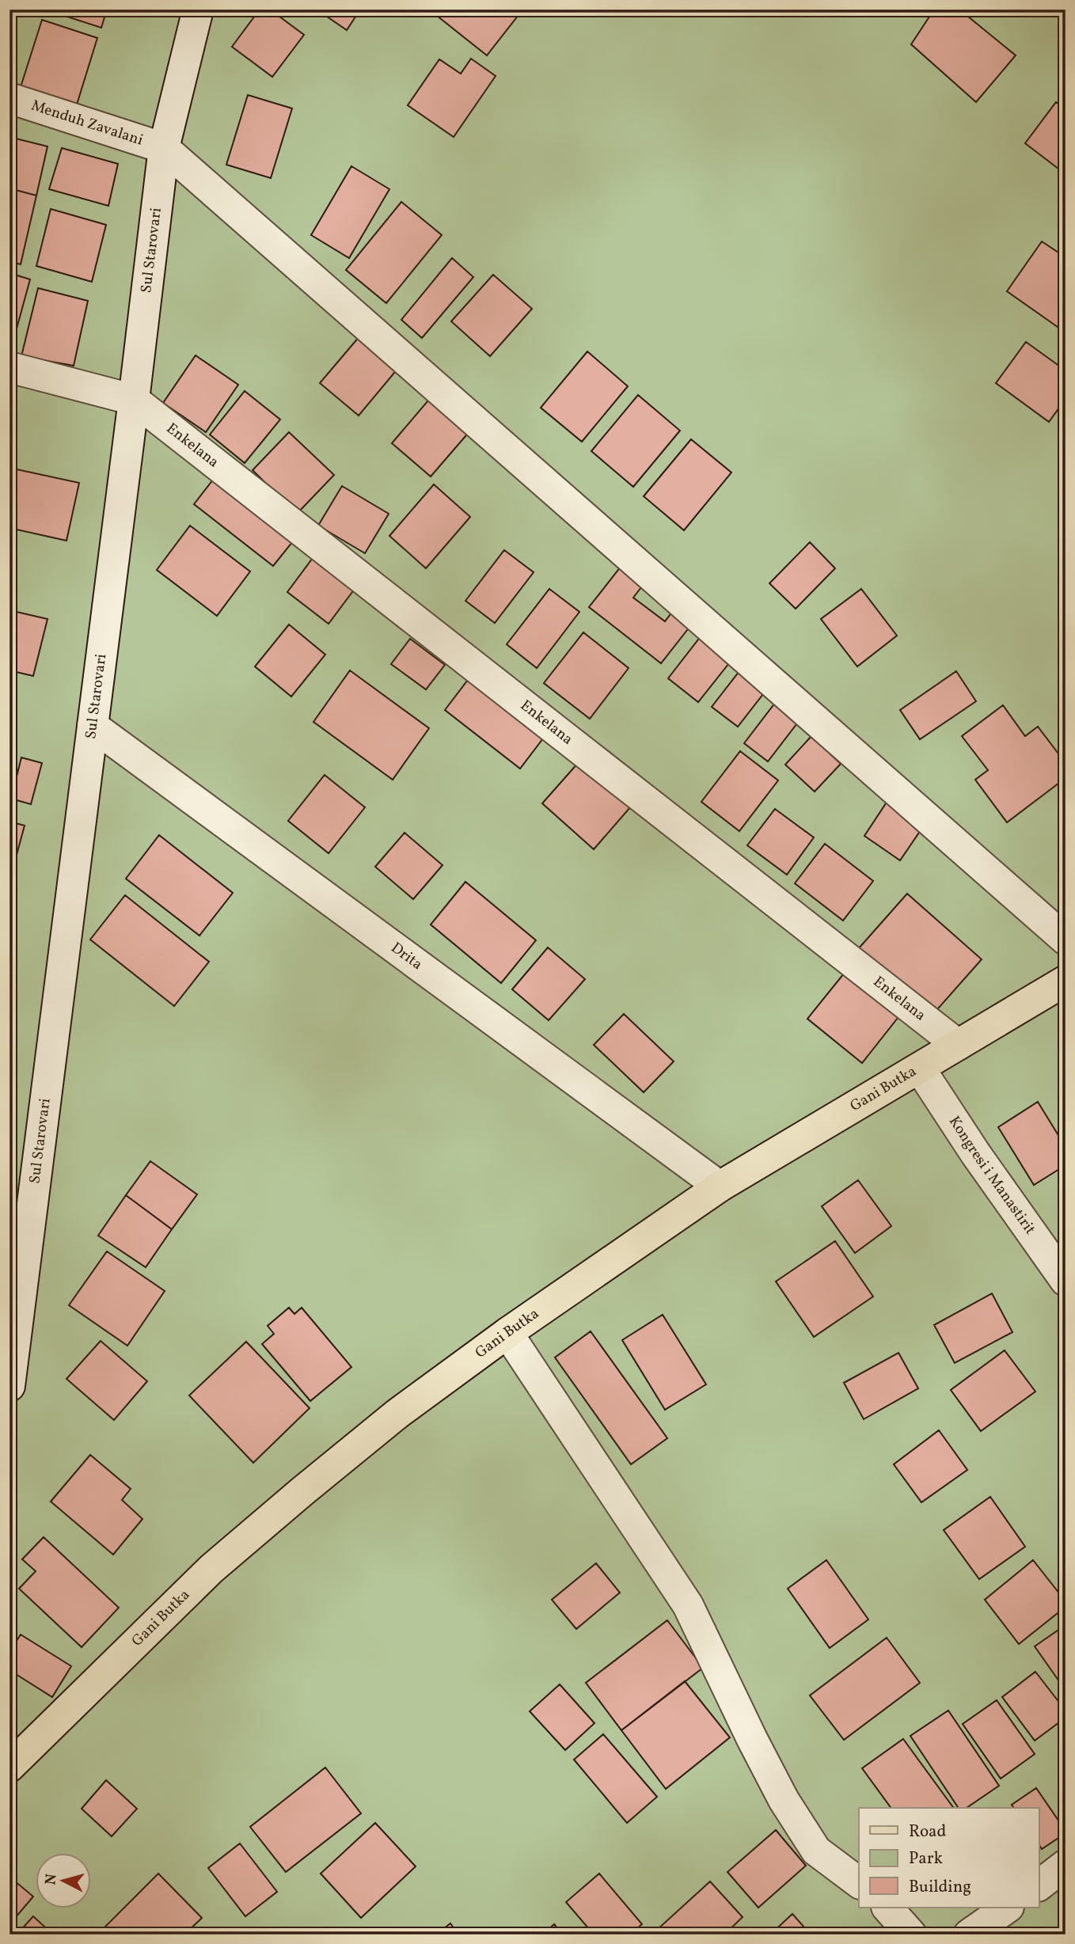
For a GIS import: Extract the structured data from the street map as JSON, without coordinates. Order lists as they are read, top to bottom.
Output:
{
  "streets": {
    "main road": ["Gani Butka"],
    "street": [
      "Menduh Zavalani",
      "Sul Starovari",
      "Enkelana",
      "Drita",
      "Kongresi i Manastirit"
    ]
  },
  "crossings": [
    ["Menduh Zavalani", "Sul Starovari"],
    ["Sul Starovari", "Enkelana"],
    ["Sul Starovari", "Drita"],
    ["Enkelana", "Gani Butka"],
    ["Drita", "Gani Butka"],
    ["Gani Butka", "Kongresi i Manastirit"]
  ],
  "legend": ["Road", "Park", "Building"],
  "north": "left"
}
